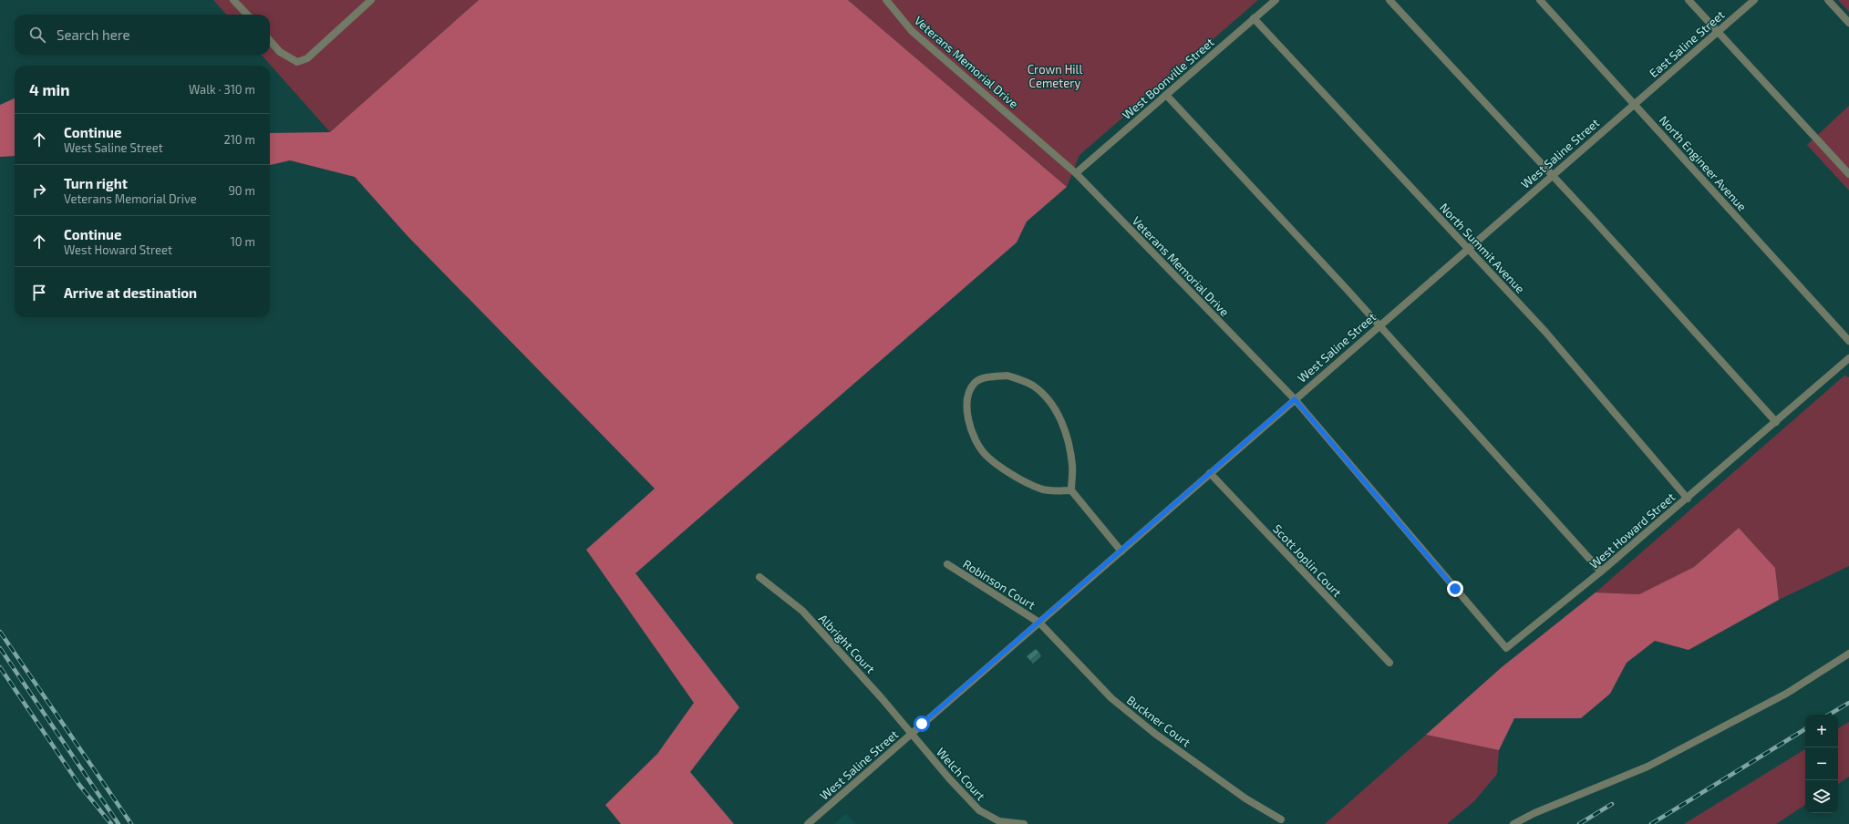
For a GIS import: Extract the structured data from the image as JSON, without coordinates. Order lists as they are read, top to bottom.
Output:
{
  "streets": {
    "street": [
      "East Saline Street",
      "Veterans Memorial Drive",
      "West Boonville Street",
      "West Saline Street",
      "North Engineer Avenue",
      "North Summit Avenue",
      "West Howard Street",
      "Scott Joplin Court",
      "Robinson Court",
      "Albright Court",
      "Buckner Court",
      "Welch Court"
    ]
  },
  "crossings": [
    ["East Saline Street", "West Saline Street"],
    ["East Saline Street", "North Engineer Avenue"],
    ["Veterans Memorial Drive", "West Boonville Street"],
    ["Veterans Memorial Drive", "West Saline Street"],
    ["Veterans Memorial Drive", "West Howard Street"],
    ["West Boonville Street", "North Summit Avenue"],
    ["West Saline Street", "North Engineer Avenue"],
    ["West Saline Street", "North Summit Avenue"],
    ["West Saline Street", "Scott Joplin Court"],
    ["West Saline Street", "Robinson Court"],
    ["West Saline Street", "Albright Court"],
    ["West Saline Street", "Buckner Court"],
    ["West Saline Street", "Welch Court"],
    ["North Summit Avenue", "West Howard Street"],
    ["Robinson Court", "Buckner Court"],
    ["Albright Court", "Welch Court"]
  ],
  "parks": ["Crown Hill Cemetery"],
  "page": {
    "search": "Search here",
    "heading": ["4 min", "Walk · 310 m"],
    "list": [
      ["Continue", "West Saline Street", "210 m"],
      ["Turn right", "Veterans Memorial Drive", "90 m"],
      ["Continue", "West Howard Street", "10 m"],
      "Arrive at destination"
    ],
    "map_buttons": ["+", "−"]
  }
}
